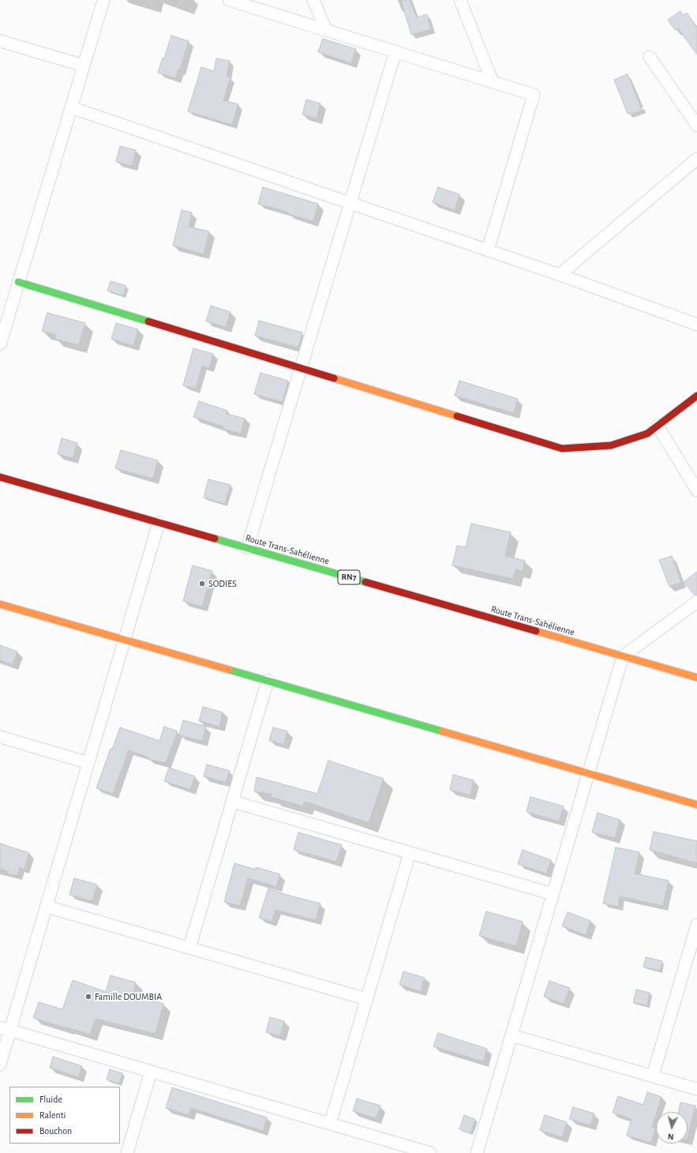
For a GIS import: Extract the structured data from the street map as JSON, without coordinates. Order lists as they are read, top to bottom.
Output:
{
  "streets": {
    "main road": ["Route Trans-Sahélienne", "RN7"]
  },
  "places": ["SODIES", "Famille DOUMBIA"],
  "legend": ["Fluide", "Ralenti", "Bouchon"],
  "north": "bottom"
}
